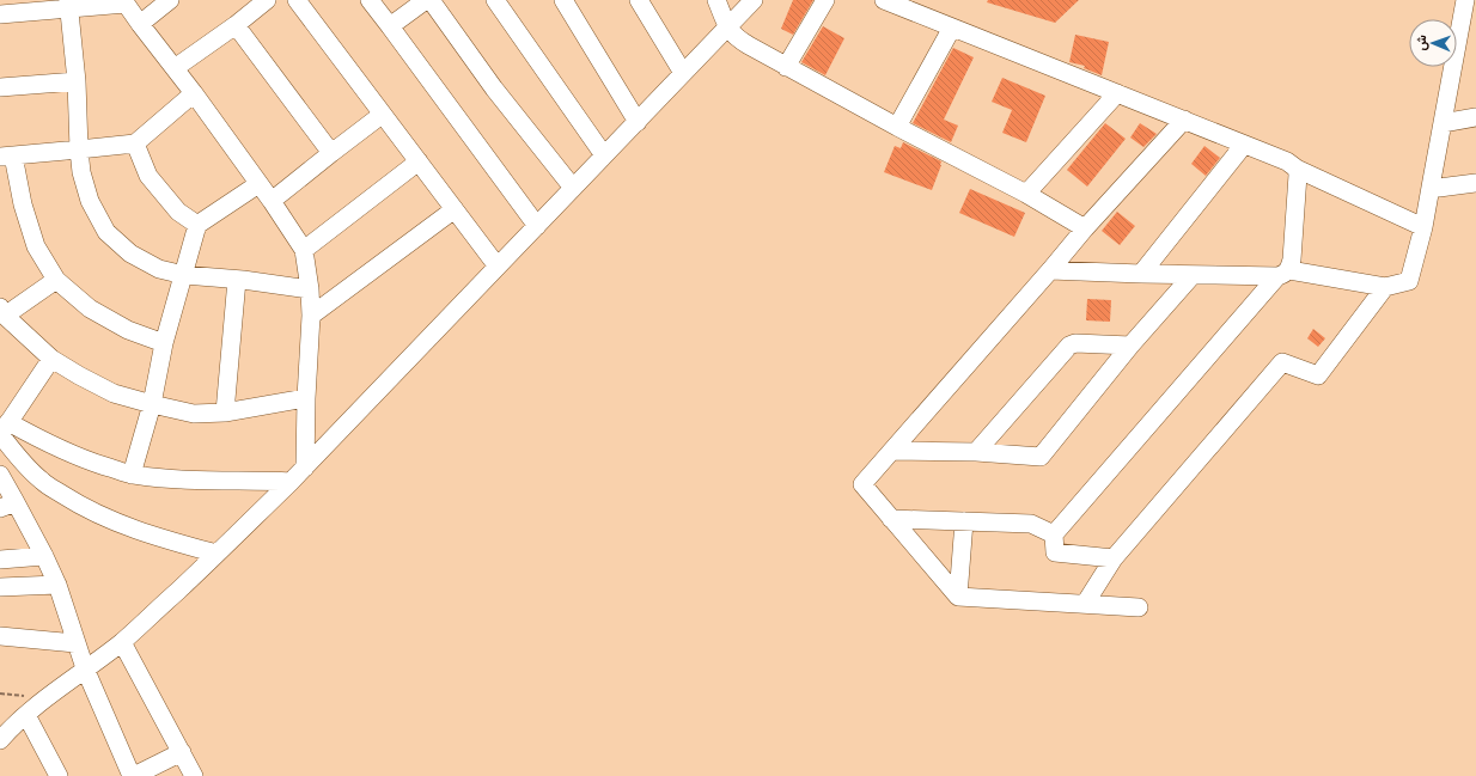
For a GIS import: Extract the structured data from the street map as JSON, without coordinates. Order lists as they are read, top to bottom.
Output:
{
  "north": "left"
}
